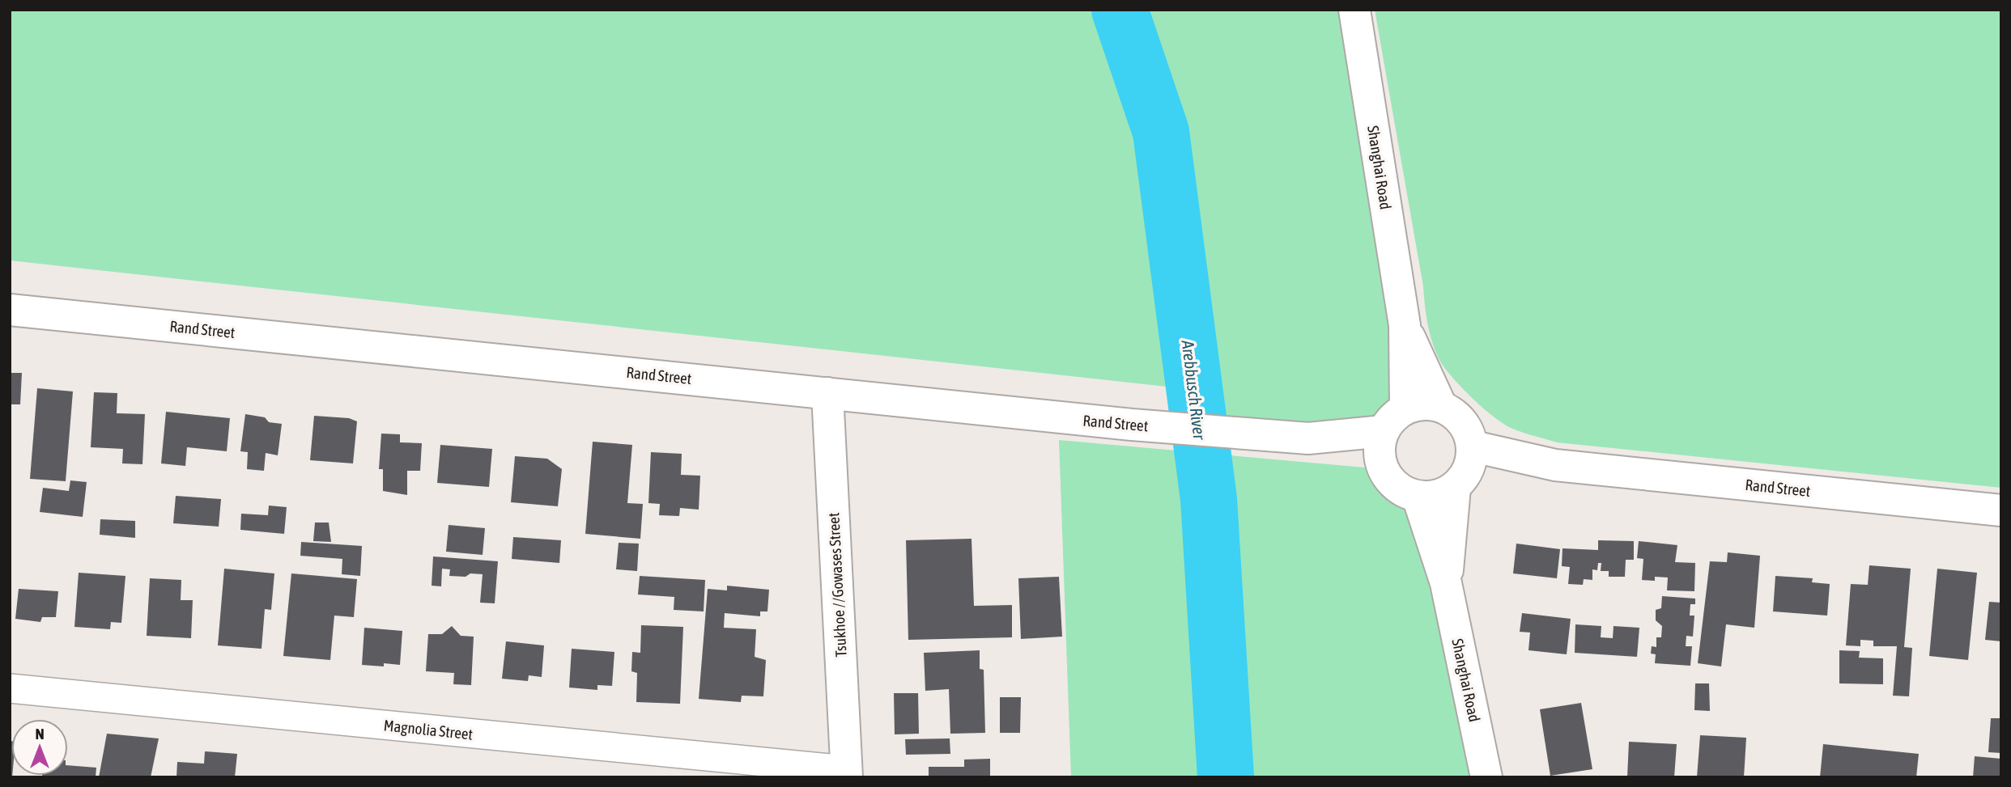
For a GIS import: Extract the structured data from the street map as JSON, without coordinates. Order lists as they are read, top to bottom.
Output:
{
  "streets": {
    "street": [
      "Shanghai Road",
      "Rand Street",
      "Tsukhoe //Gowases Street",
      "Magnolia Street"
    ]
  },
  "crossings": [
    ["Shanghai Road", "Rand Street"],
    ["Rand Street", "Tsukhoe //Gowases Street"],
    ["Tsukhoe //Gowases Street", "Magnolia Street"]
  ],
  "water": ["Arebbusch River"],
  "north": "top"
}
